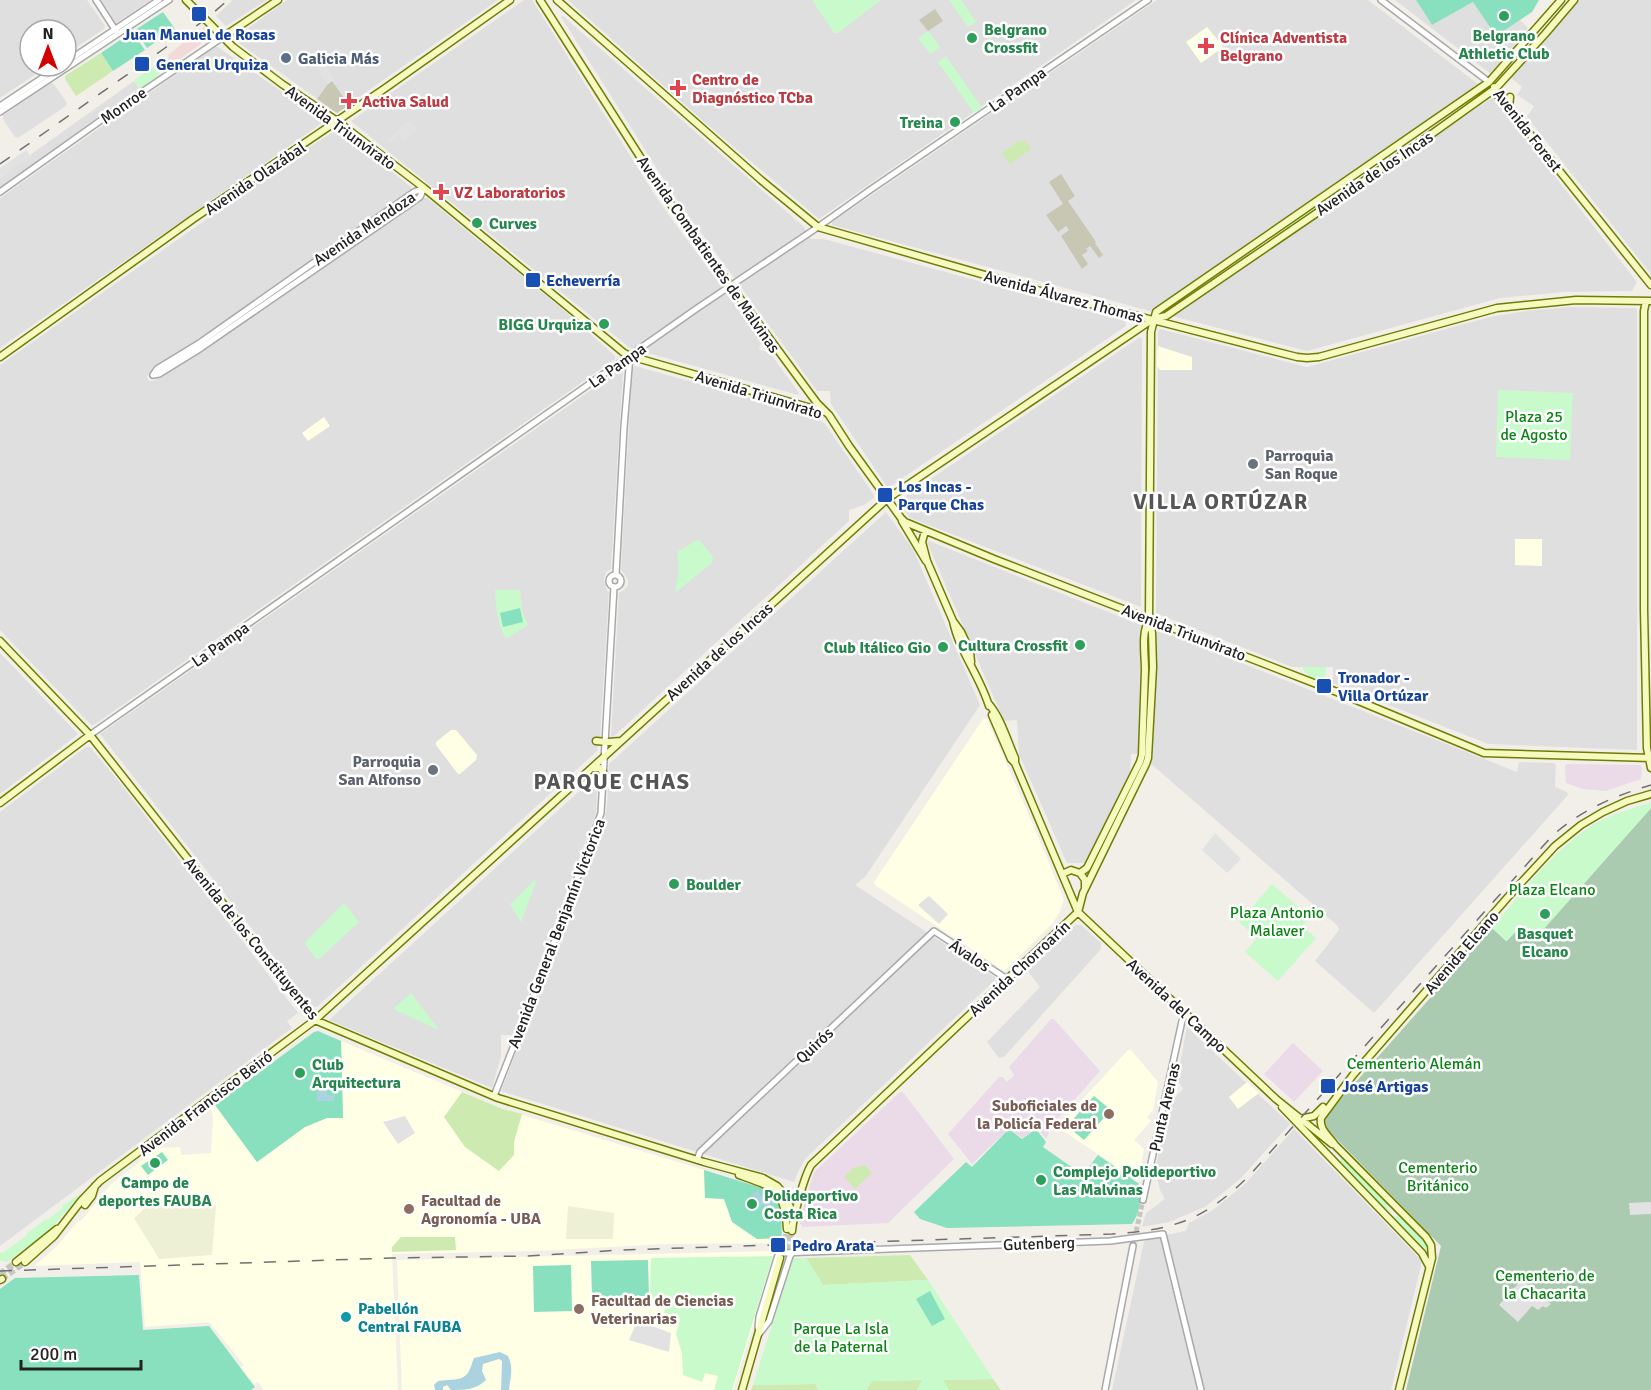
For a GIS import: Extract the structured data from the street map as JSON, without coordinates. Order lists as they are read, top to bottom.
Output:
{
  "streets": {
    "main road": [
      "Monroe",
      "Avenida Triunvirato",
      "Avenida Forest",
      "Avenida de los Incas",
      "Avenida Olazábal",
      "Avenida Combatientes de Malvinas",
      "Avenida Álvarez Thomas",
      "Avenida de los Constituyentes",
      "Avenida Elcano",
      "Avenida Chorroarín",
      "Avenida del Campo",
      "Avenida Francisco Beiró"
    ],
    "street": [
      "La Pampa",
      "Avenida Mendoza",
      "Avenida General Benjamín Victorica",
      "Ávalos",
      "Quirós",
      "Punta Arenas",
      "Gutenberg"
    ]
  },
  "crossings": [
    ["La Pampa", "Avenida Triunvirato"],
    ["La Pampa", "Avenida Combatientes de Malvinas"],
    ["La Pampa", "Avenida Álvarez Thomas"],
    ["La Pampa", "Avenida General Benjamín Victorica"],
    ["La Pampa", "Avenida de los Constituyentes"],
    ["Monroe", "Avenida Triunvirato"],
    ["Avenida Triunvirato", "Avenida de los Incas"],
    ["Avenida Triunvirato", "Avenida Olazábal"],
    ["Avenida Triunvirato", "Avenida Mendoza"],
    ["Avenida Triunvirato", "Avenida Combatientes de Malvinas"],
    ["Avenida Triunvirato", "Avenida General Benjamín Victorica"],
    ["Avenida Triunvirato", "Avenida Chorroarín"],
    ["Avenida Forest", "Avenida de los Incas"],
    ["Avenida de los Incas", "Avenida Álvarez Thomas"],
    ["Avenida de los Incas", "Avenida General Benjamín Victorica"],
    ["Avenida de los Incas", "Avenida de los Constituyentes"],
    ["Avenida de los Incas", "Avenida Chorroarín"],
    ["Avenida de los Incas", "Avenida Francisco Beiró"],
    ["Avenida Álvarez Thomas", "Avenida Chorroarín"],
    ["Avenida General Benjamín Victorica", "Avenida de los Constituyentes"],
    ["Avenida de los Constituyentes", "Avenida Chorroarín"],
    ["Avenida de los Constituyentes", "Quirós"],
    ["Avenida de los Constituyentes", "Avenida Francisco Beiró"],
    ["Avenida Elcano", "Avenida del Campo"],
    ["Ávalos", "Avenida Chorroarín"],
    ["Ávalos", "Quirós"],
    ["Avenida Chorroarín", "Avenida del Campo"],
    ["Avenida del Campo", "Punta Arenas"]
  ],
  "districts": ["VILLA ORTÚZAR", "PARQUE CHAS"],
  "parks": [
    "Plaza 25 de Agosto",
    "Plaza Elcano",
    "Plaza Antonio Malaver",
    "Cementerio Alemán",
    "Cementerio Británico",
    "Cementerio de la Chacarita",
    "Parque La Isla de la Paternal"
  ],
  "places": {
    "transit": [
      "Juan Manuel de Rosas",
      "General Urquiza",
      "Echeverría",
      "Los Incas - Parque Chas",
      "Tronador - Villa Ortúzar",
      "José Artigas",
      "Pedro Arata"
    ],
    "other": [
      "Belgrano Athletic Club",
      "Belgrano Crossfit",
      "Galicia Más",
      "Treina",
      "Curves",
      "BIGG Urquiza",
      "Parroquia San Roque",
      "Cultura Crossfit",
      "Club Itálico Gio",
      "Parroquia San Alfonso",
      "Boulder",
      "Basquet Elcano",
      "Club Arquitectura",
      "Suboficiales de la Policía Federal",
      "Campo de deportes FAUBA",
      "Complejo Polideportivo Las Malvinas",
      "Polideportivo Costa Rica",
      "Facultad de Agronomía - UBA",
      "Facultad de Ciencias Veterinarias",
      "Pabellón Central FAUBA"
    ],
    "health": [
      "Clínica Adventista Belgrano",
      "Centro de Diagnóstico TCba",
      "Activa Salud",
      "VZ Laboratorios"
    ]
  },
  "scale_bar": "200 m",
  "north": "top"
}
